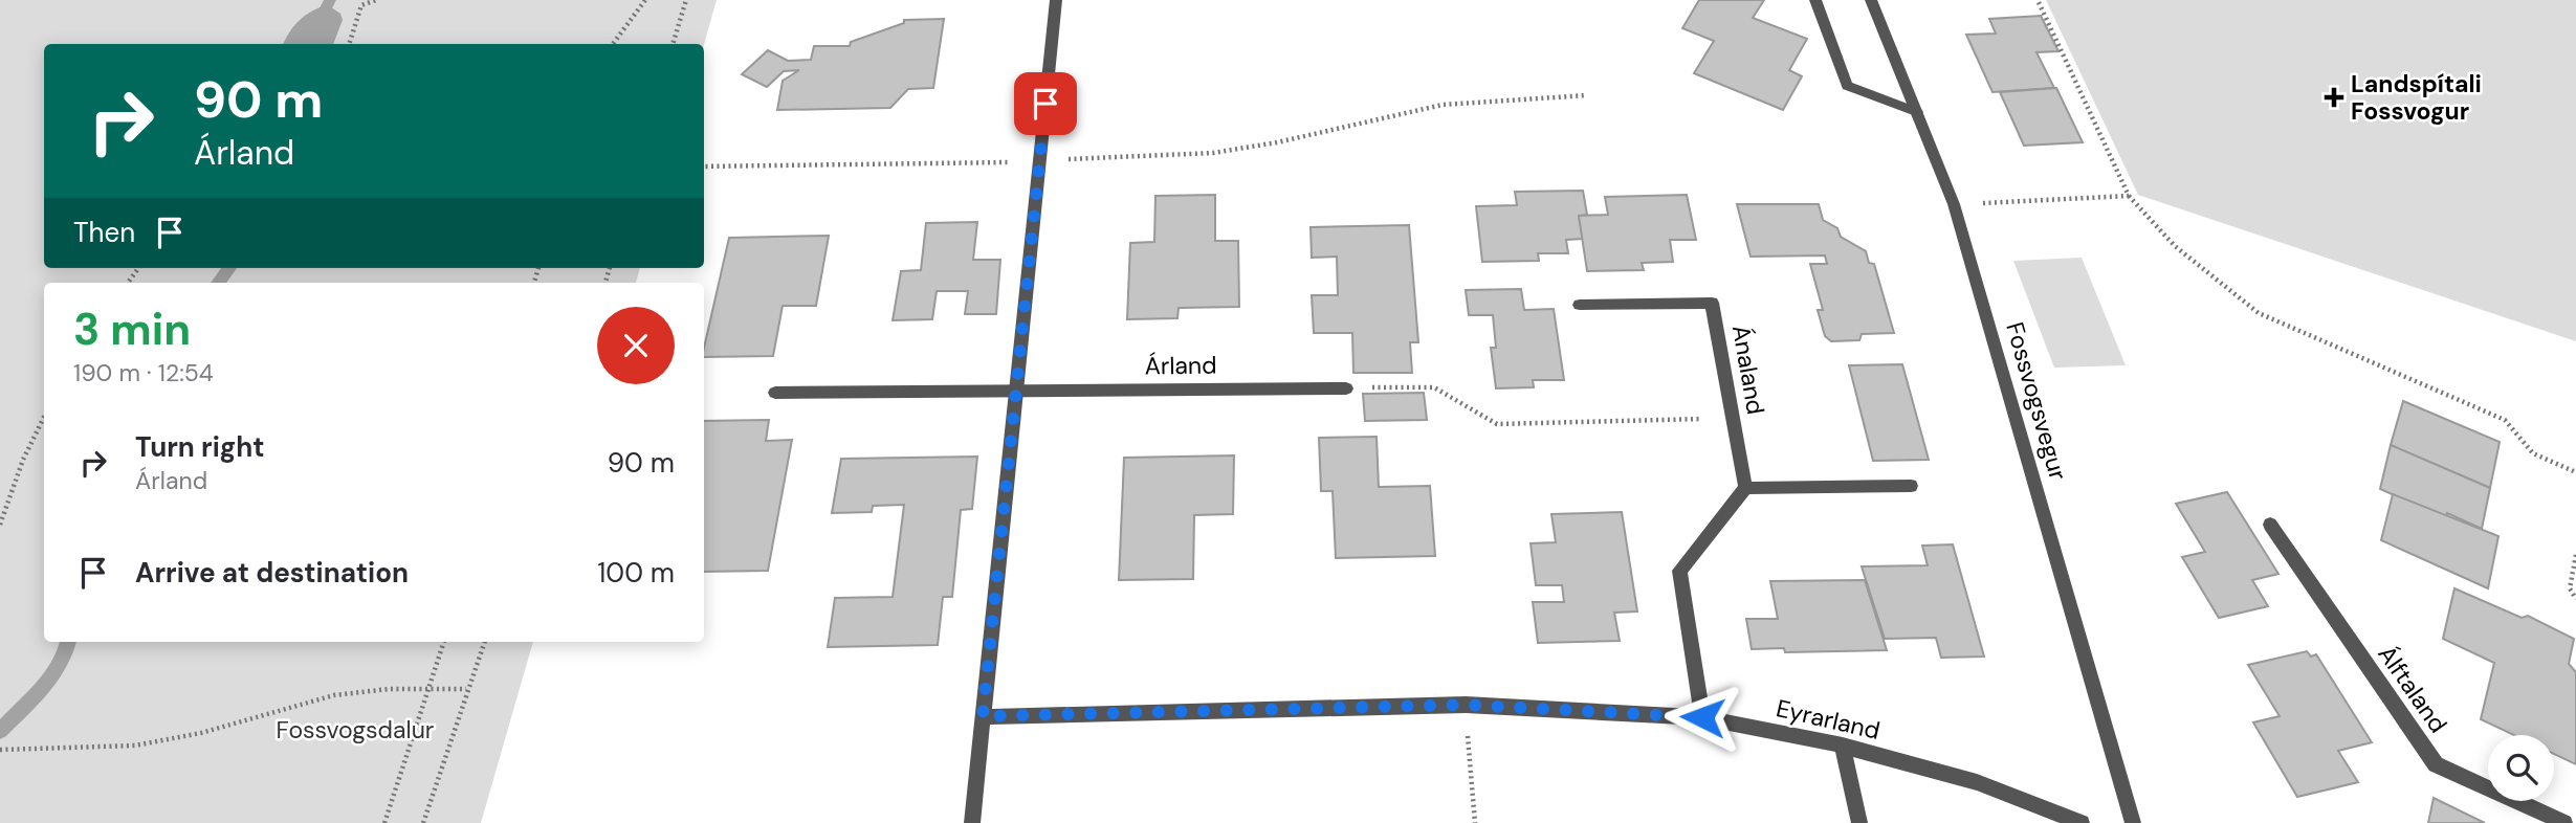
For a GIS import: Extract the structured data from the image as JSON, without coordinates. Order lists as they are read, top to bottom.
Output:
{
  "streets": {
    "street": [
      "Árland",
      "Ánaland",
      "Fossvogsvegur",
      "Álftaland",
      "Eyrarland"
    ]
  },
  "parks": ["Fossvogsdalur"],
  "places": {
    "health": ["Landspítali Fossvogur"]
  },
  "page": {
    "turn": ["90 m", "Árland"],
    "then": "Then",
    "heading": ["3 min", "190 m · 12:54"],
    "list": [
      {
        "name": "Turn right",
        "note": "Árland",
        "value": "90 m"
      },
      {
        "name": "Arrive at destination",
        "value": "100 m"
      }
    ]
  }
}
